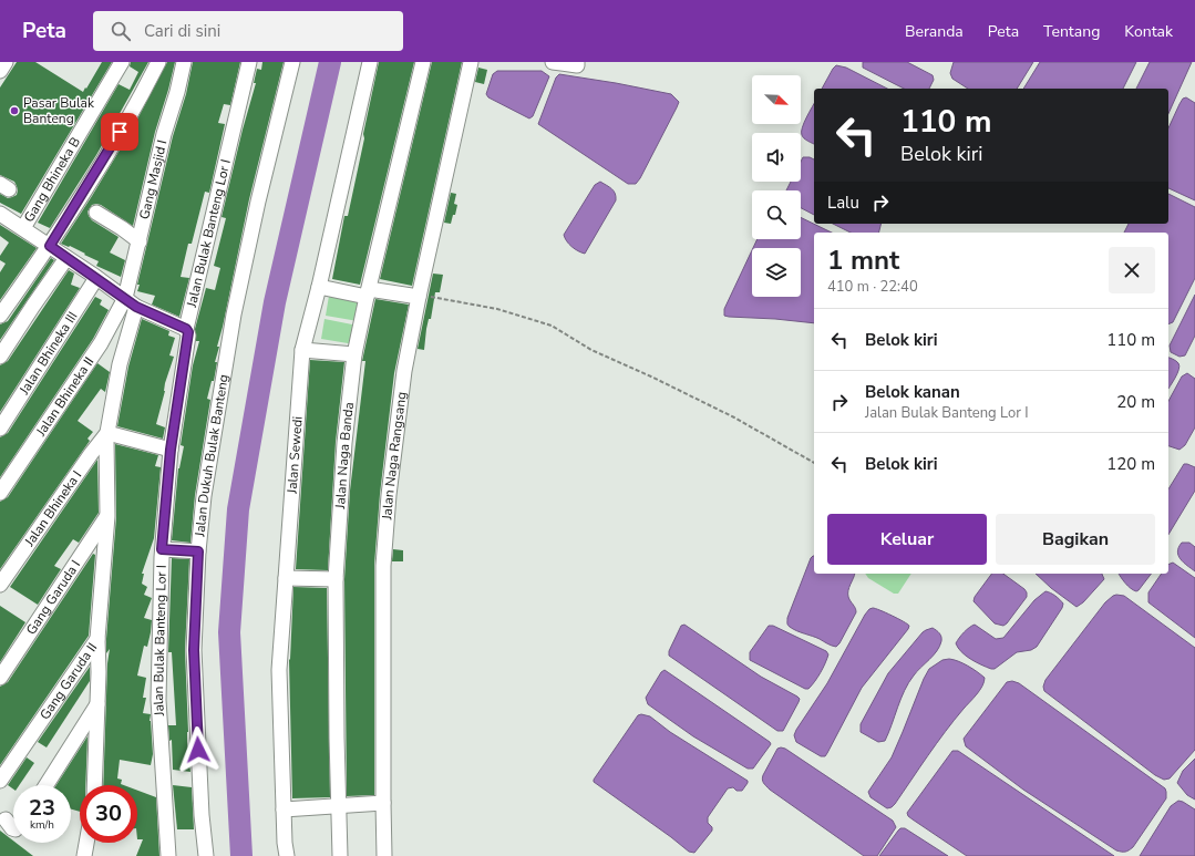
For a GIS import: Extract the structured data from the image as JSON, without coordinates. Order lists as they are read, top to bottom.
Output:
{
  "streets": {
    "street": [
      "Gang Bhineka B",
      "Gang Masjid I",
      "Jalan Bulak Banteng Lor I",
      "Jalan Bhineka III",
      "Jalan Bhineka II",
      "Jalan Dukuh Bulak Banteng",
      "Jalan Sewedi",
      "Jalan Naga Banda",
      "Jalan Naga Rangsang",
      "Jalan Bhineka I",
      "Gang Garuda I",
      "Gang Garuda II"
    ]
  },
  "crossings": [
    ["Gang Masjid I", "Jalan Bhineka II"],
    ["Gang Masjid I", "Jalan Bhineka I"],
    ["Jalan Bhineka II", "Jalan Bhineka I"],
    ["Jalan Bhineka I", "Gang Garuda I"],
    ["Jalan Bhineka I", "Gang Garuda II"],
    ["Gang Garuda I", "Gang Garuda II"]
  ],
  "places": ["Pasar Bulak Banteng"],
  "north": "bottom right",
  "page": {
    "header": "Peta",
    "search": "Cari di sini",
    "nav": [
      "Beranda",
      "Peta",
      "Tentang",
      "Kontak"
    ],
    "turn": ["110 m", "Belok kiri"],
    "then": "Lalu",
    "heading": ["1 mnt", "410 m · 22:40"],
    "list": [
      {
        "name": "Belok kiri",
        "value": "110 m"
      },
      {
        "name": "Belok kanan",
        "note": "Jalan Bulak Banteng Lor I",
        "value": "20 m"
      },
      {
        "name": "Belok kiri",
        "value": "120 m"
      }
    ],
    "buttons": ["Keluar", "Bagikan"],
    "speed": "23 km/h",
    "limit": "30"
  }
}
